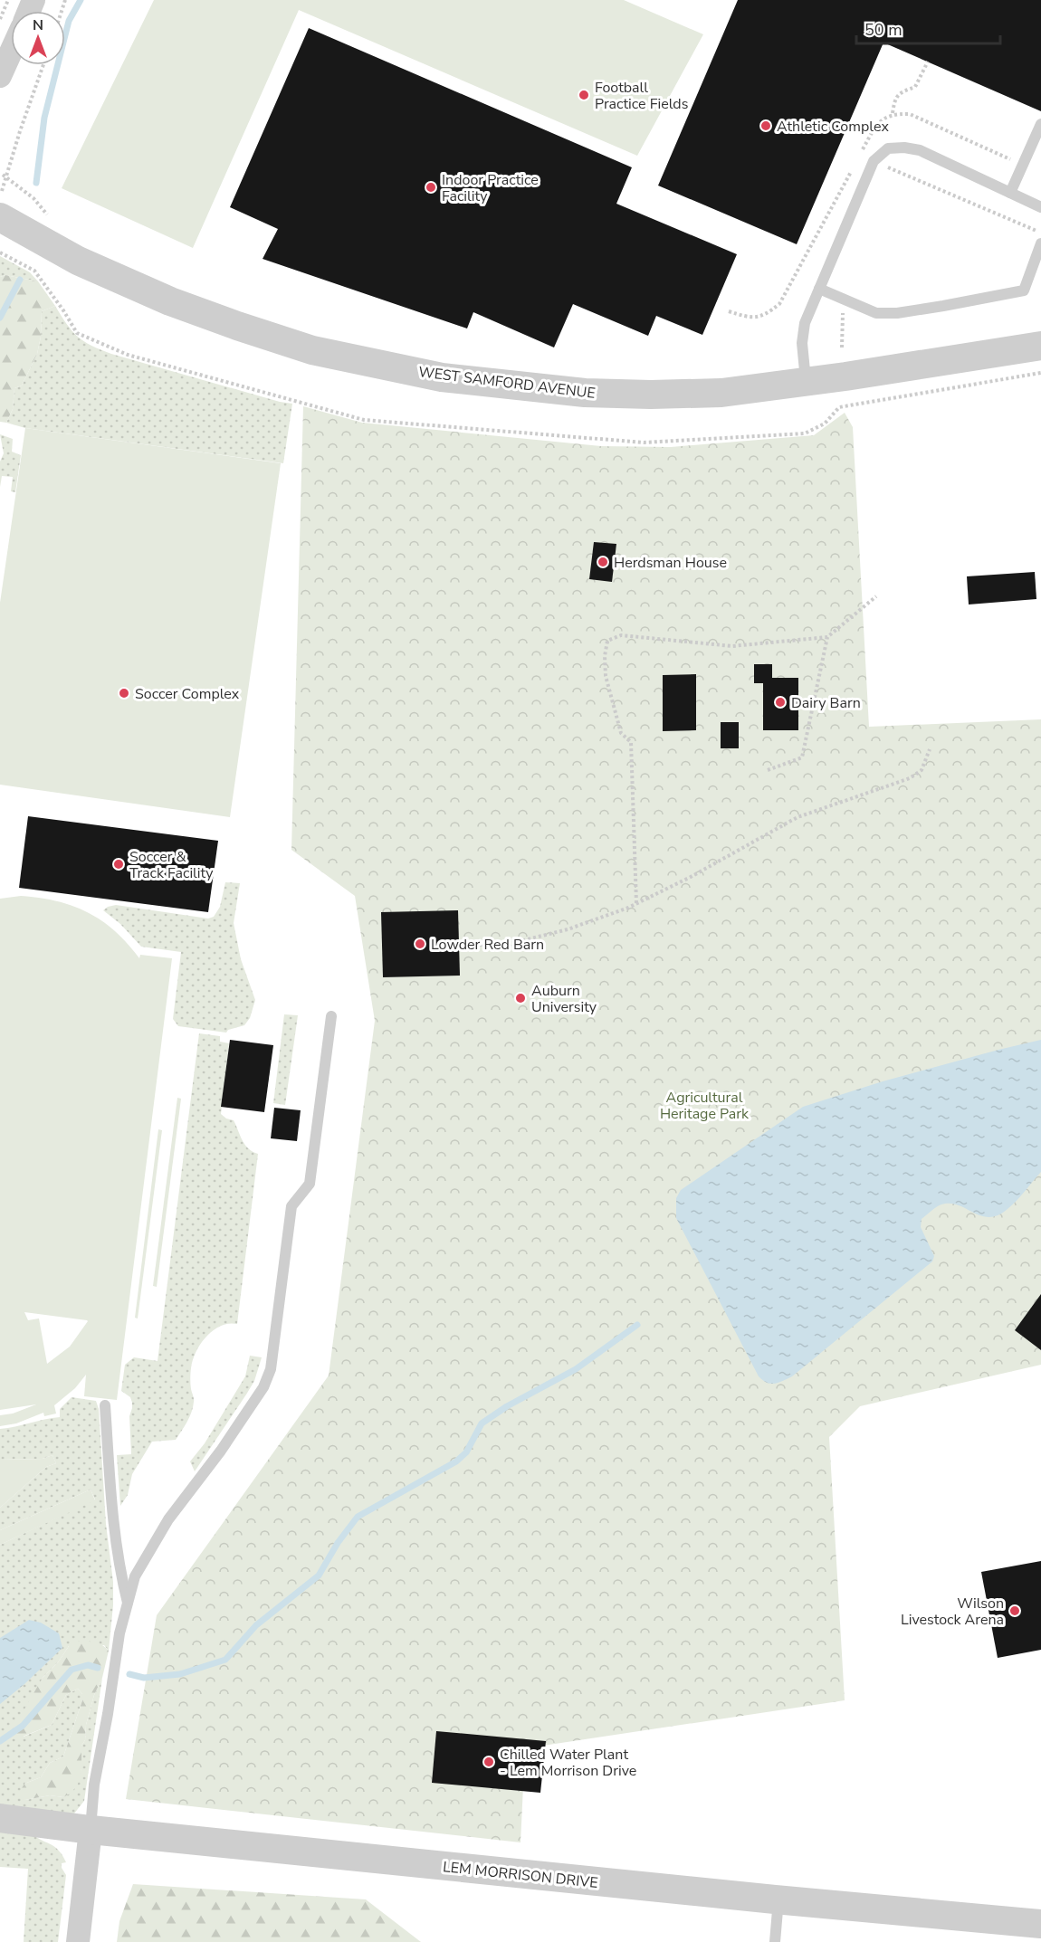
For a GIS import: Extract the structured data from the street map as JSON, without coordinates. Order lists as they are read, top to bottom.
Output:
{
  "streets": {
    "street": ["WEST SAMFORD AVENUE", "LEM MORRISON DRIVE"]
  },
  "parks": ["Agricultural Heritage Park"],
  "places": [
    "Football Practice Fields",
    "Athletic Complex",
    "Indoor Practice Facility",
    "Herdsman House",
    "Soccer Complex",
    "Dairy Barn",
    "Soccer & Track Facility",
    "Lowder Red Barn",
    "Auburn University",
    "Wilson Livestock Arena",
    "Chilled Water Plant - Lem Morrison Drive"
  ],
  "scale_bar": "50 m",
  "north": "top"
}
